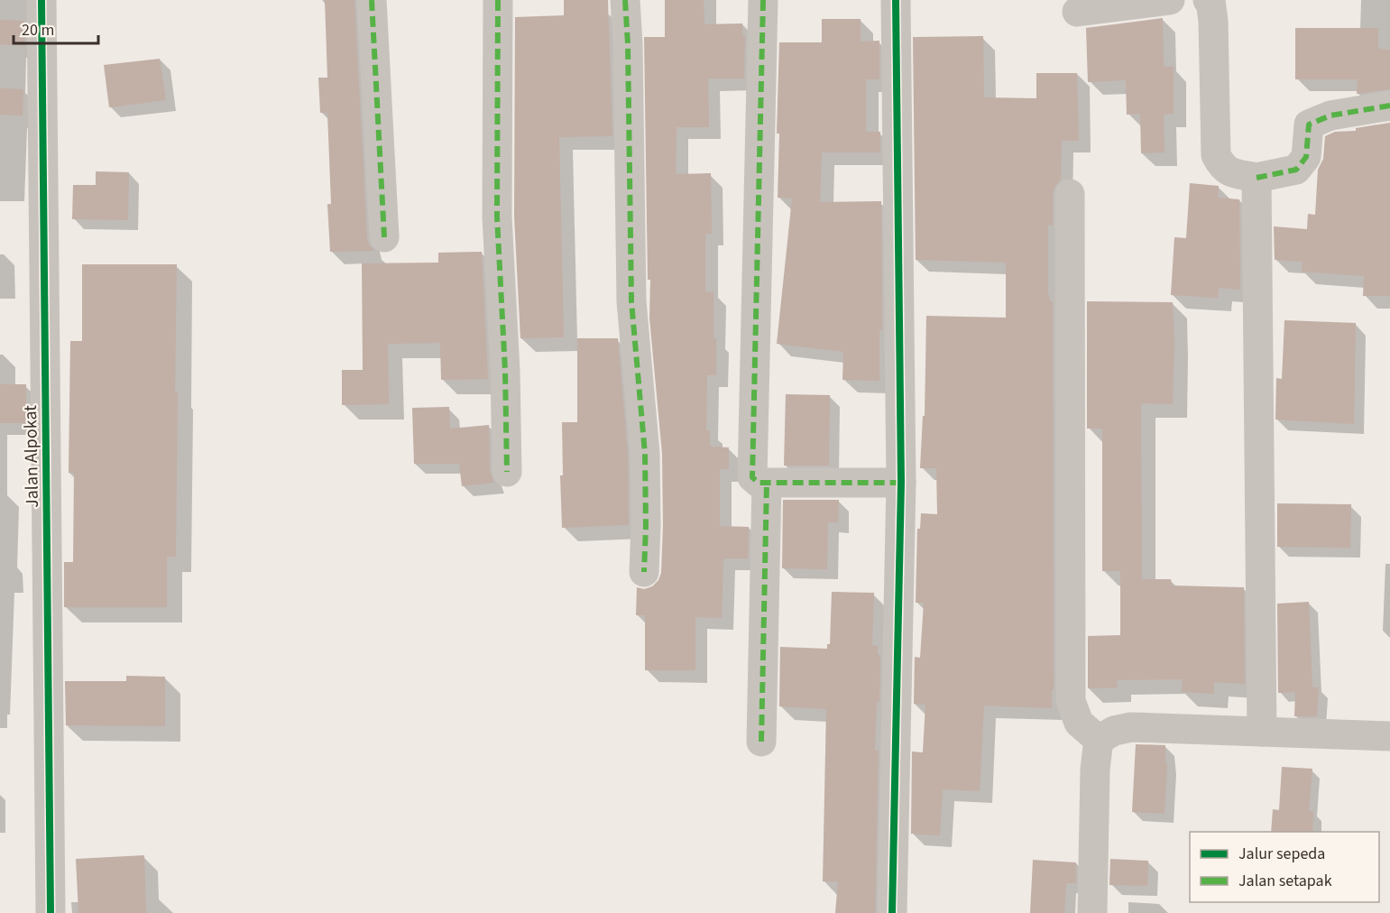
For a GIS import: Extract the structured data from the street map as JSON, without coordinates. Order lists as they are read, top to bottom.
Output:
{
  "streets": {
    "street": ["Jalan Alpokat"]
  },
  "legend": ["Jalur sepeda", "Jalan setapak"],
  "scale_bar": "20 m"
}
